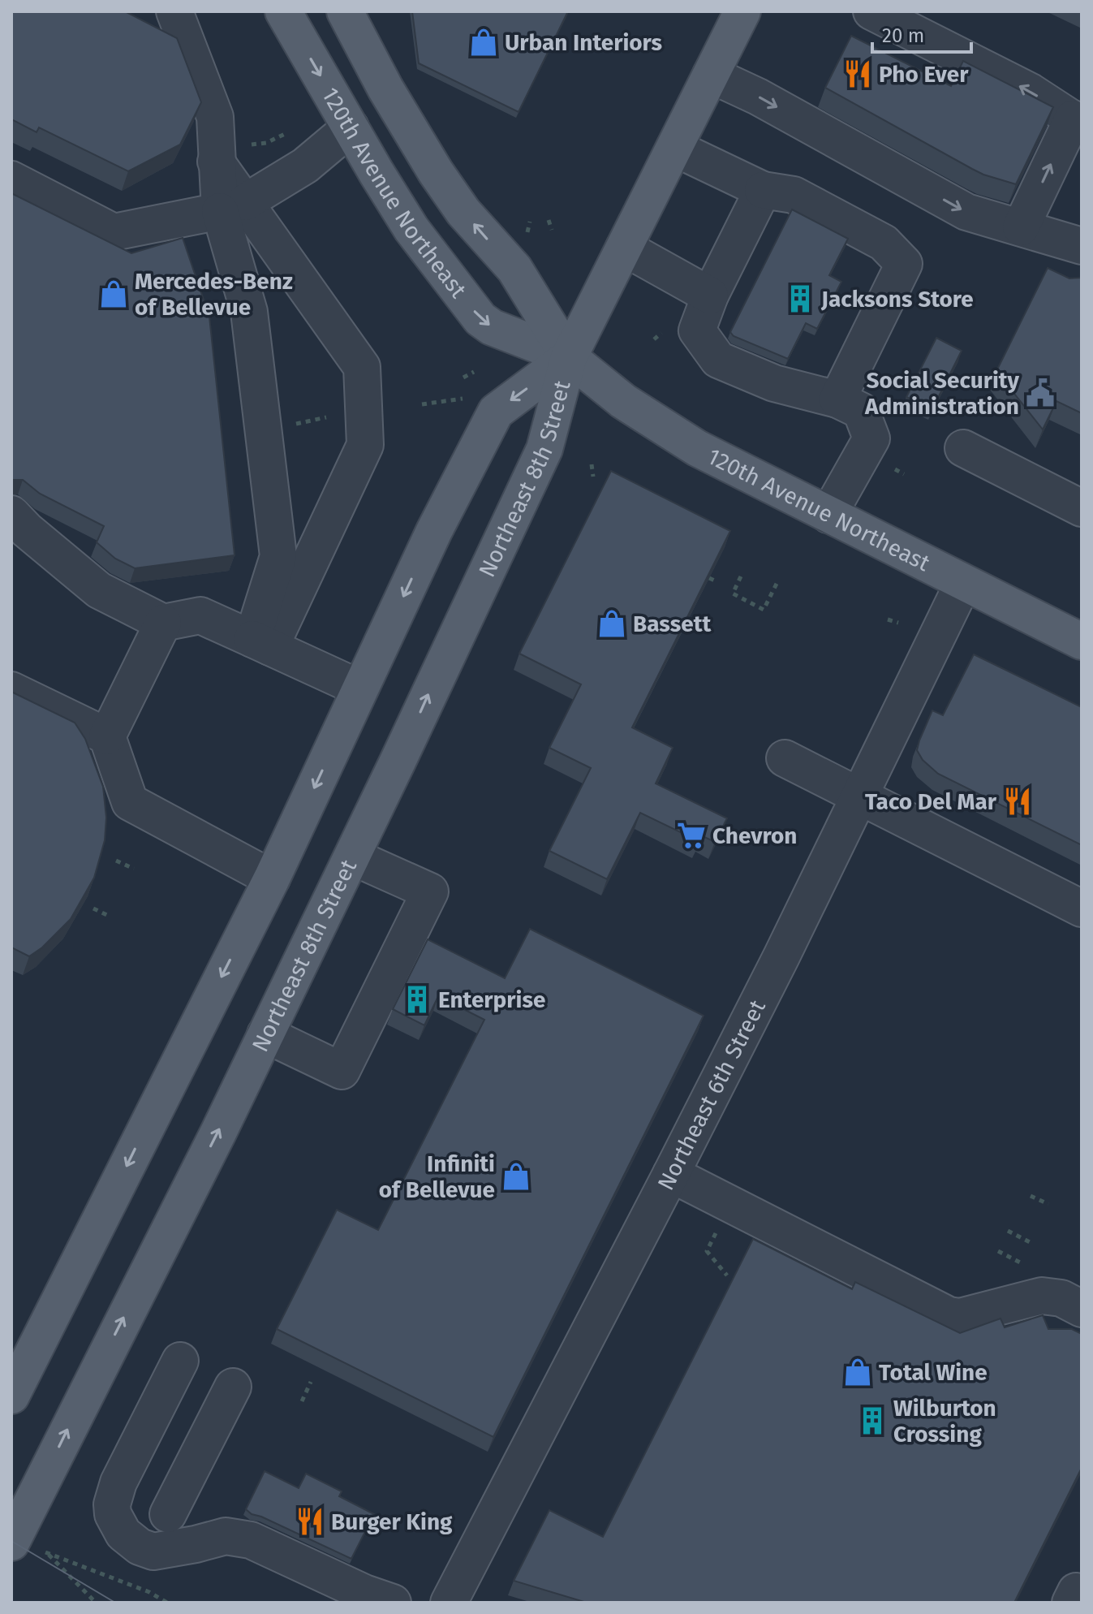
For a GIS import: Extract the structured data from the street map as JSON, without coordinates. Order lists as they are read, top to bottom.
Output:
{
  "streets": {
    "main road": ["120th Avenue Northeast", "Northeast 8th Street"],
    "street": ["Northeast 6th Street"]
  },
  "crossings": [
    ["120th Avenue Northeast", "Northeast 8th Street"],
    ["120th Avenue Northeast", "Northeast 6th Street"]
  ],
  "places": {
    "shop": [
      "Urban Interiors",
      "Mercedes-Benz of Bellevue",
      "Bassett",
      "Infiniti of Bellevue",
      "Total Wine"
    ],
    "restaurant": ["Pho Ever", "Taco Del Mar", "Burger King"],
    "building": ["Jacksons Store", "Enterprise", "Wilburton Crossing"],
    "public building": ["Social Security Administration"],
    "supermarket": ["Chevron"]
  },
  "scale_bar": "20 m"
}
